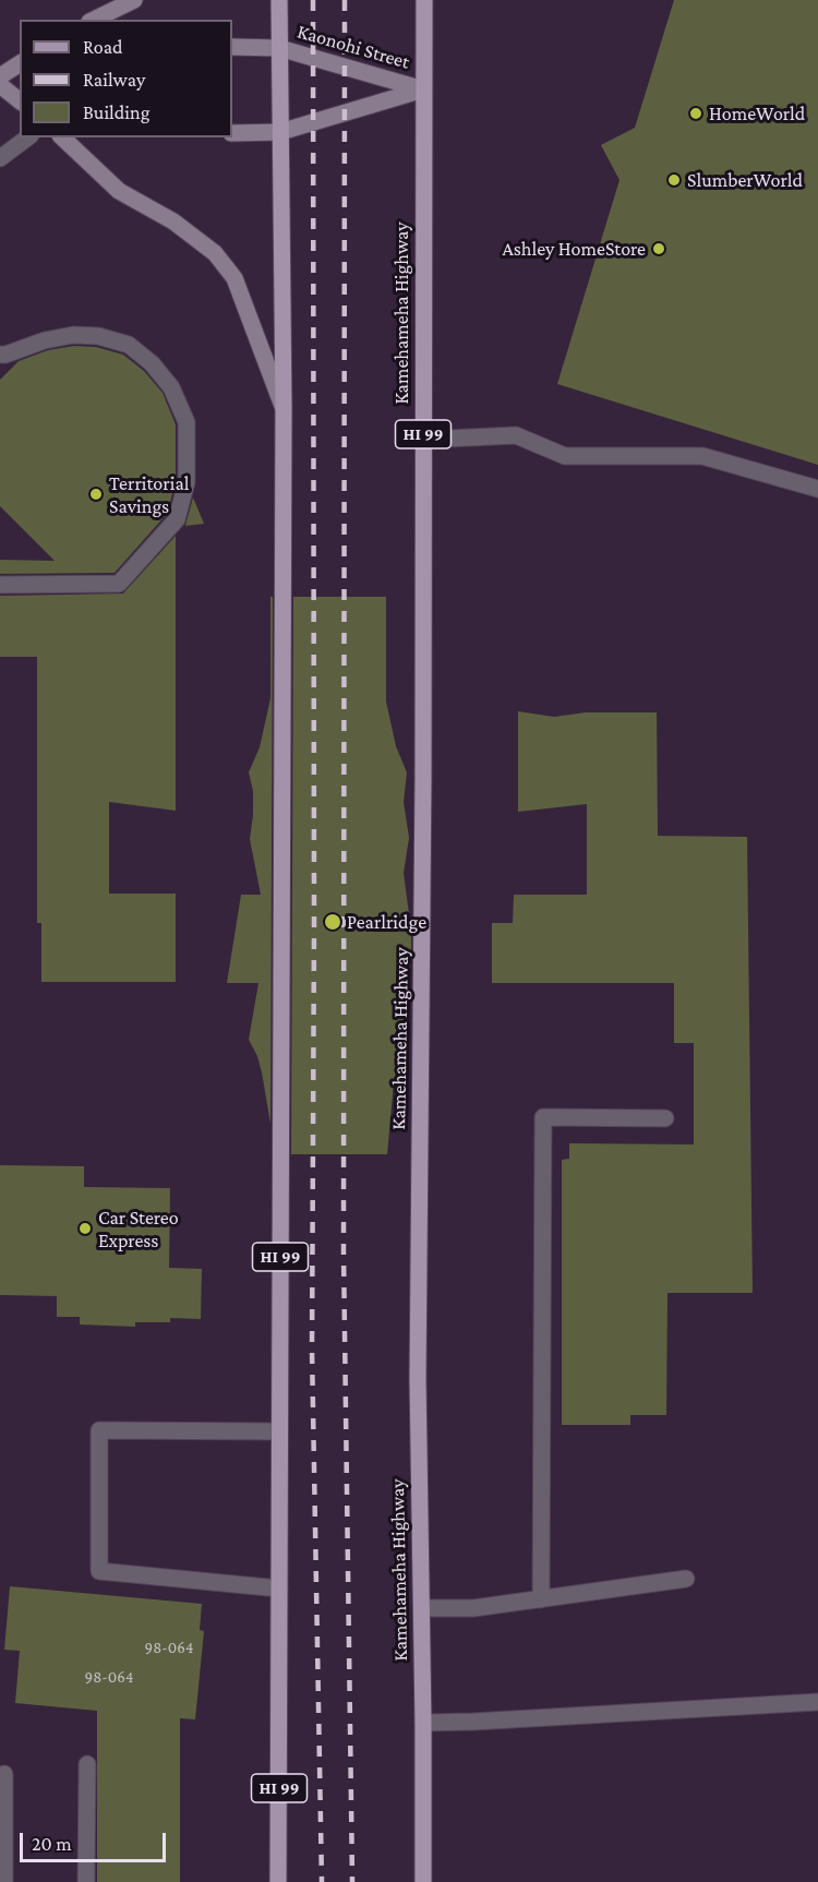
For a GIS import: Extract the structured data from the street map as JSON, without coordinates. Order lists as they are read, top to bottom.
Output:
{
  "streets": {
    "main road": ["Kamehameha Highway", "HI 99"],
    "street": ["Kaonohi Street"]
  },
  "crossings": [
    ["Kaonohi Street", "Kamehameha Highway"],
    ["Kaonohi Street", "HI 99"]
  ],
  "places": [
    "HomeWorld",
    "SlumberWorld",
    "Ashley HomeStore",
    "Territorial Savings",
    "Pearlridge",
    "Car Stereo Express"
  ],
  "house_numbers": ["98-064", "98-064"],
  "legend": ["Road", "Railway", "Building"],
  "scale_bar": "20 m"
}
